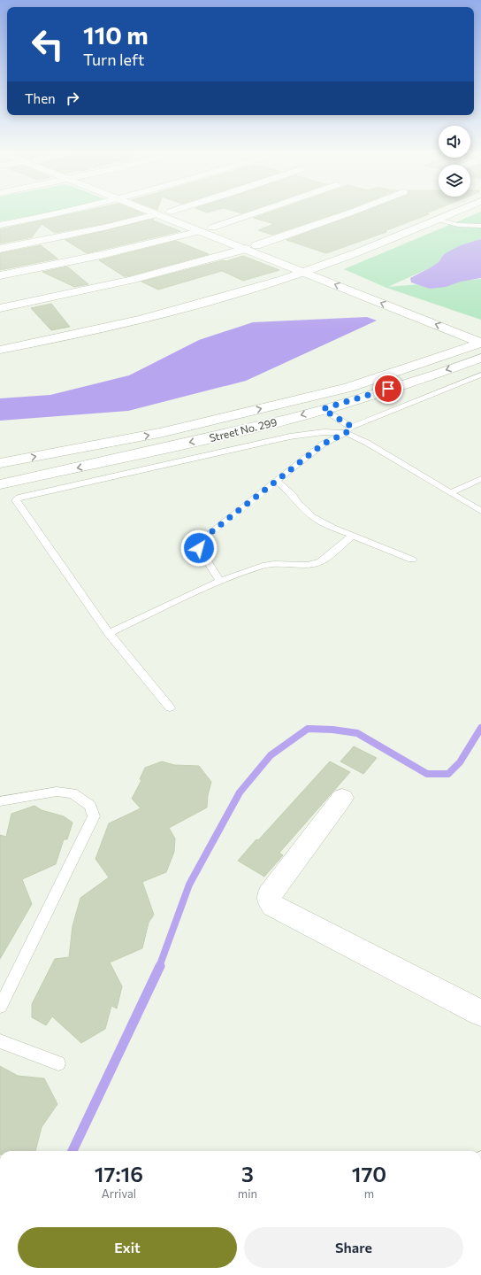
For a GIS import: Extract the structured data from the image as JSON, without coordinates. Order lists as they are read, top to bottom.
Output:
{
  "streets": {
    "street": ["Street No. 299"]
  },
  "page": {
    "turn": ["110 m", "Turn left"],
    "then": "Then",
    "eta": [
      "17:16",
      "Arrival",
      "3",
      "min",
      "170",
      "m"
    ],
    "buttons": ["Exit", "Share"]
  }
}
